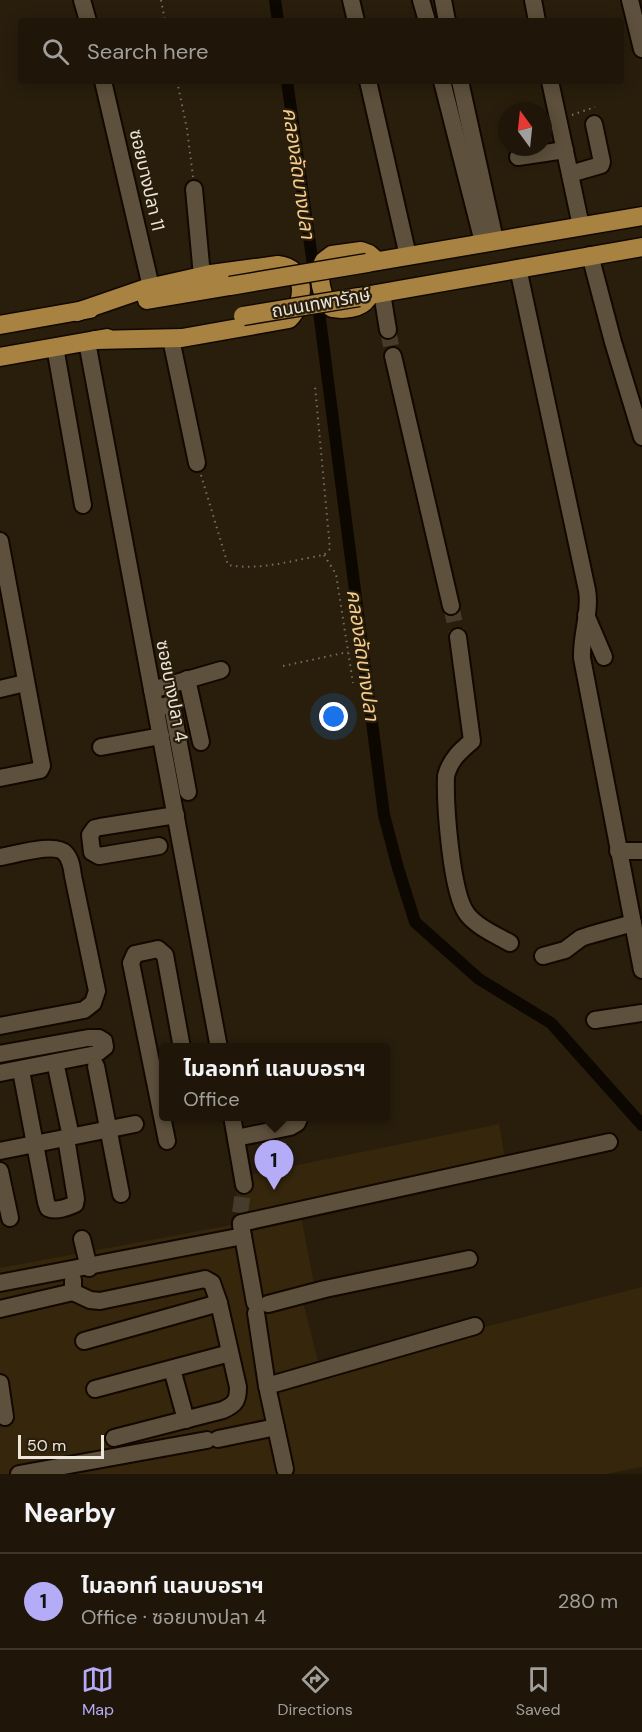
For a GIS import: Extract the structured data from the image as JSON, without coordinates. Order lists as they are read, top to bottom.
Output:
{
  "streets": {
    "main road": ["ถนนเทพารักษ์"],
    "street": ["ซอยบางปลา 11", "ซอยบางปลา 4"]
  },
  "crossings": [
    ["ถนนเทพารักษ์", "ซอยบางปลา 4"]
  ],
  "water": ["คลองลัดบางปลา"],
  "scale_bar": "50 m",
  "north": "top",
  "page": {
    "search": "Search here",
    "popup": ["ไมลอทท์ แลบบอราฯ", "Office"],
    "pins": "1",
    "scale": "50 m",
    "heading": "Nearby",
    "list": [
      {
        "mark": "1",
        "name": "ไมลอทท์ แลบบอราฯ",
        "note": "Office · ซอยบางปลา 4",
        "value": "280 m"
      }
    ],
    "nav": ["Map", "Directions", "Saved"]
  }
}
